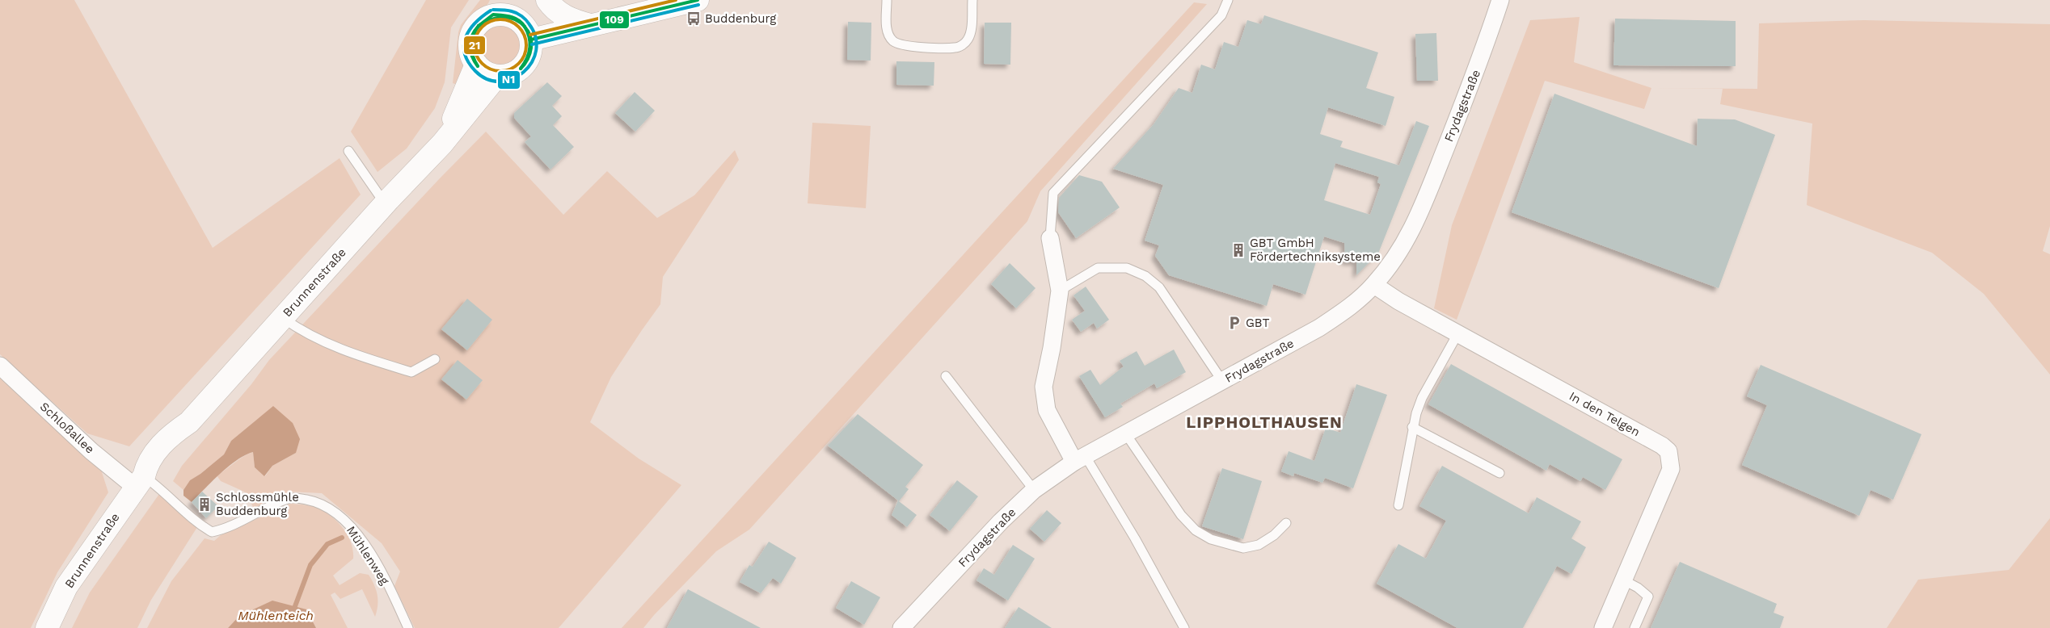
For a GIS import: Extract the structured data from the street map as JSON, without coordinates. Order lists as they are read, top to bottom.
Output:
{
  "streets": {
    "street": [
      "Frydagstraße",
      "Brunnenstraße",
      "In den Telgen",
      "Schloßallee"
    ],
    "lane": ["Mühlenweg"]
  },
  "crossings": [
    ["Frydagstraße", "In den Telgen"],
    ["Brunnenstraße", "Schloßallee"],
    ["Brunnenstraße", "Mühlenweg"],
    ["Schloßallee", "Mühlenweg"]
  ],
  "districts": ["LIPPHOLTHAUSEN"],
  "water": ["Mühlenteich"],
  "places": {
    "bus stop": ["Buddenburg"],
    "building": ["GBT GmbH Fördertechniksysteme", "Schlossmühle Buddenburg"],
    "parking": ["GBT"]
  },
  "lines": ["transit line 109", "transit line 21", "transit line N1"]
}
